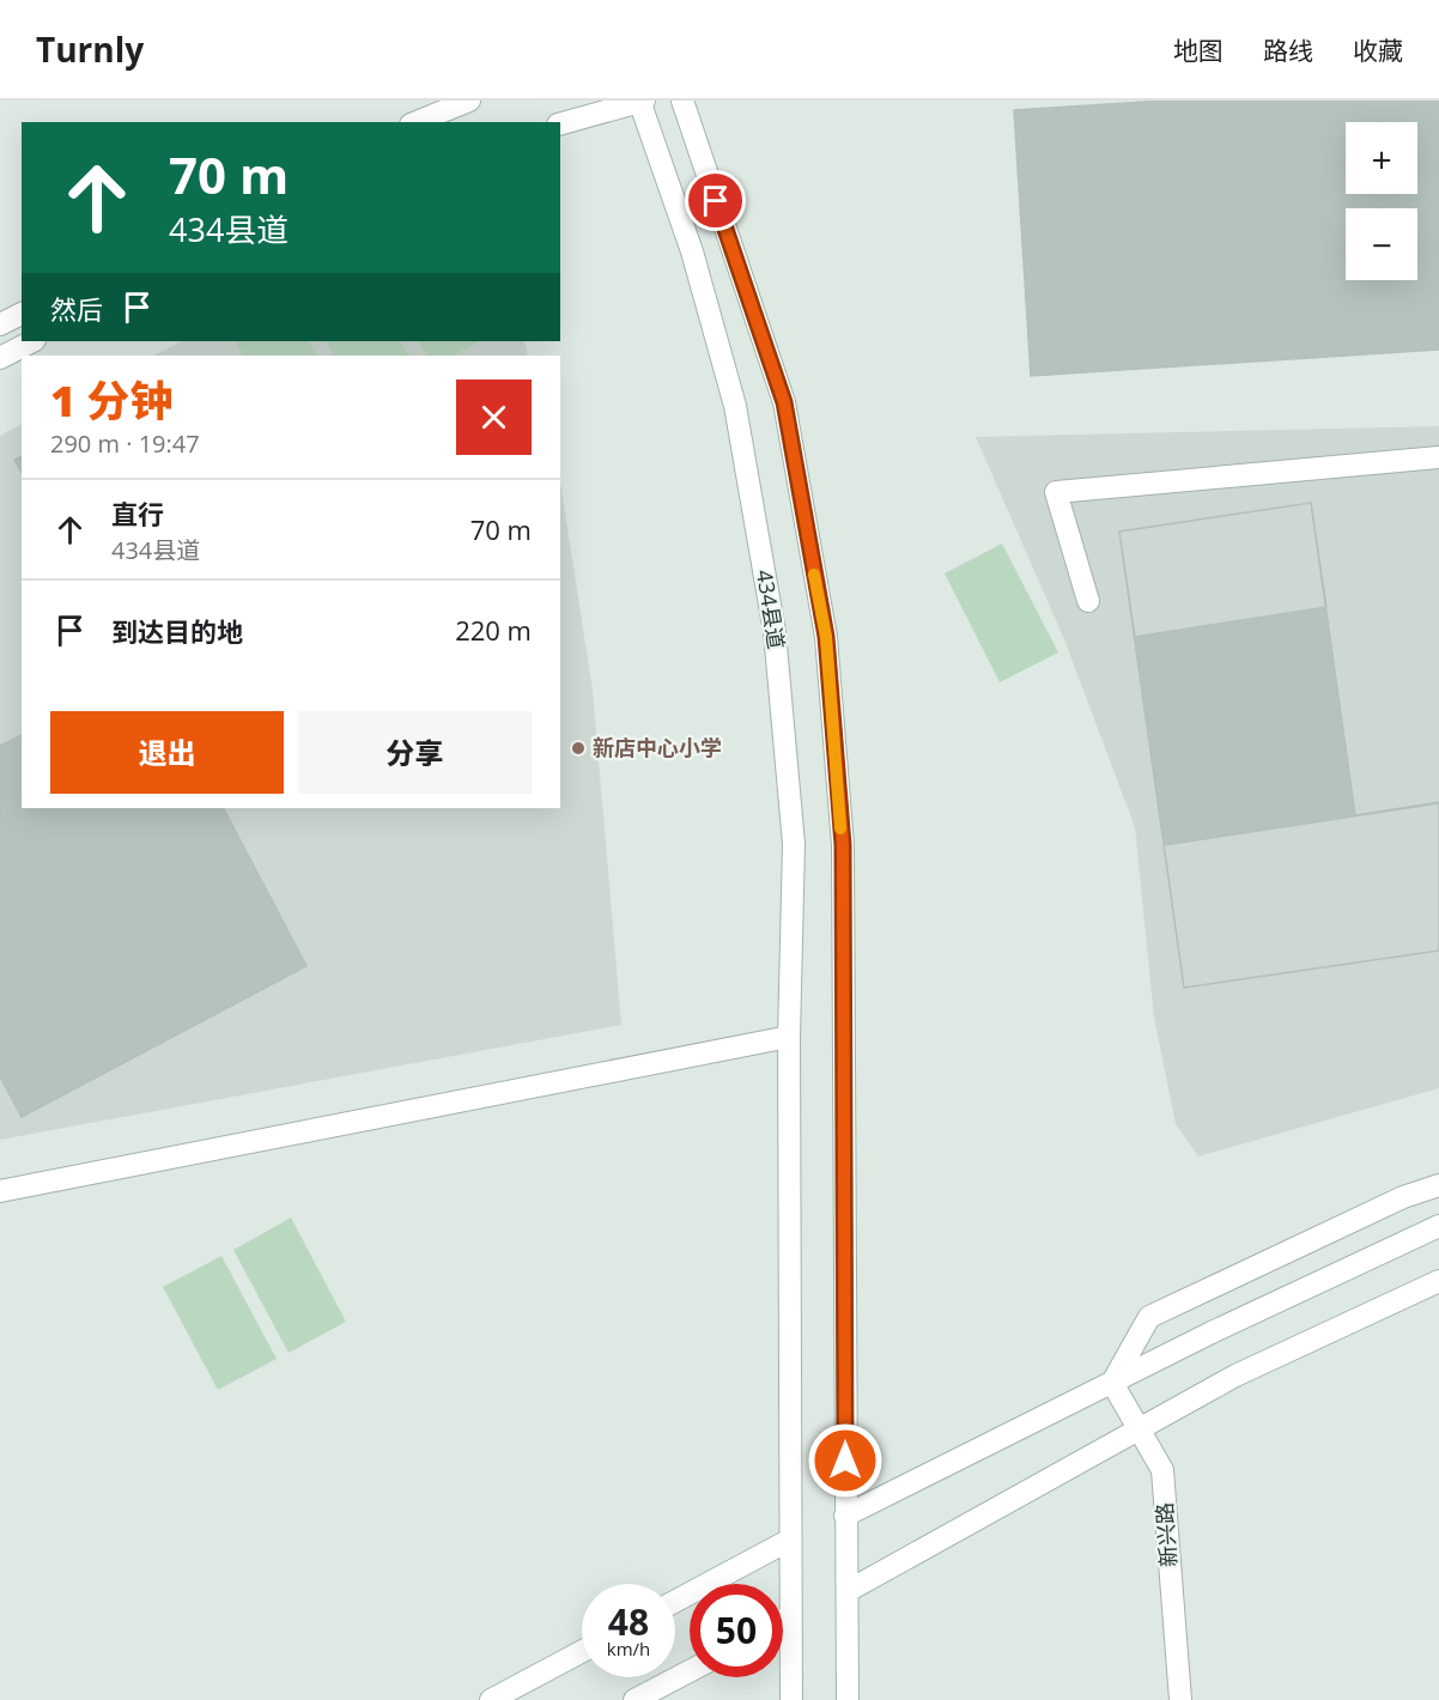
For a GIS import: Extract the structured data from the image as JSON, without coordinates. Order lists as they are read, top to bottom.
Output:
{
  "streets": {
    "main road": ["434县道", "新兴路"]
  },
  "places": ["新店中心小学"],
  "page": {
    "header": "Turnly",
    "nav": ["地图", "路线", "收藏"],
    "map_buttons": ["+", "−"],
    "turn": ["70 m", "434县道"],
    "then": "然后",
    "heading": ["1 分钟", "290 m · 19:47"],
    "list": [
      {
        "name": "直行",
        "note": "434县道",
        "value": "70 m"
      },
      {
        "name": "到达目的地",
        "value": "220 m"
      }
    ],
    "buttons": ["退出", "分享"],
    "speed": "48 km/h",
    "limit": "50"
  }
}
